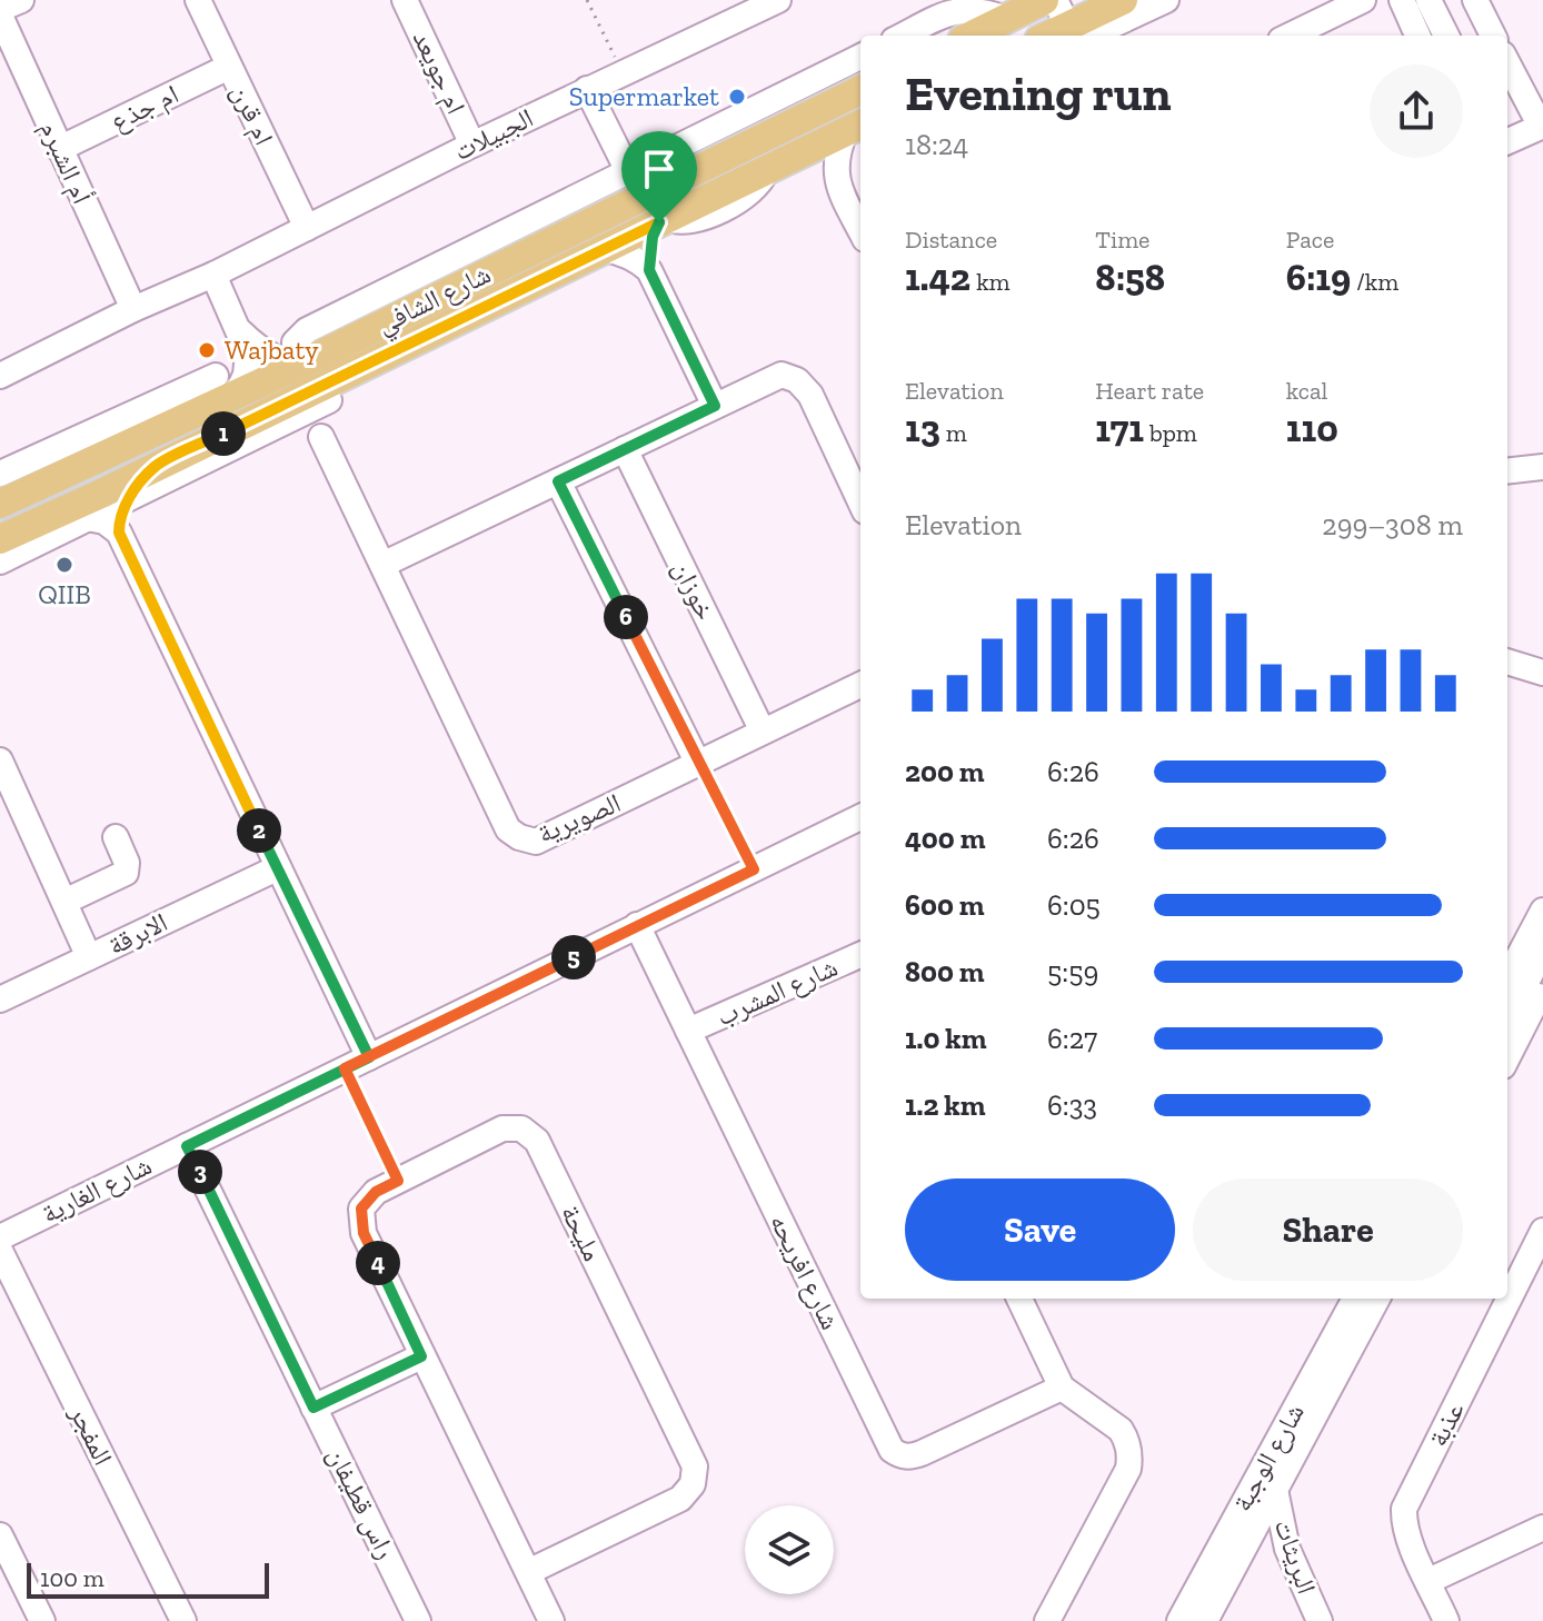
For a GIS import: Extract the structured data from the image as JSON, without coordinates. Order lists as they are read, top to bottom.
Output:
{
  "streets": {
    "main road": ["شارع الشافي"],
    "street": [
      "ام جويعد",
      "ام جذع",
      "ام قرن",
      "الجبيلات",
      "أم الشبرم",
      "خوزان",
      "الصويرية",
      "الابرقة",
      "شارع المشرب",
      "شارع الغارية",
      "مليحة",
      "شارع افريحه",
      "عذبة",
      "المفجر",
      "شارع الوجبة",
      "راس قطيفان",
      "البريثات"
    ]
  },
  "crossings": [
    ["ام جويعد", "الجبيلات"],
    ["ام جذع", "ام قرن"],
    ["ام جذع", "أم الشبرم"],
    ["ام قرن", "الجبيلات"],
    ["الجبيلات", "أم الشبرم"],
    ["خوزان", "الصويرية"],
    ["شارع المشرب", "شارع افريحه"],
    ["شارع الغارية", "شارع افريحه"],
    ["شارع الغارية", "راس قطيفان"],
    ["شارع الوجبة", "البريثات"]
  ],
  "places": ["Supermarket", "Wajbaty", "QIIB"],
  "scale_bar": "100 m",
  "page": {
    "heading": ["Evening run", "18:24"],
    "stats": [
      ["Distance", "1.42 km"],
      ["Time", "8:58"],
      ["Pace", "6:19 /km"],
      ["Elevation", "13 m"],
      ["Heart rate", "171 bpm"],
      ["kcal", "110"]
    ],
    "pins": [
      "1",
      "6",
      "2",
      "5",
      "3",
      "4"
    ],
    "chart": ["Elevation", "299–308 m"],
    "list": [
      {
        "name": "200 m",
        "note": "6:26"
      },
      {
        "name": "400 m",
        "note": "6:26"
      },
      {
        "name": "600 m",
        "note": "6:05"
      },
      {
        "name": "800 m",
        "note": "5:59"
      },
      {
        "name": "1.0 km",
        "note": "6:27"
      },
      {
        "name": "1.2 km",
        "note": "6:33"
      }
    ],
    "buttons": ["Save", "Share"],
    "scale": "100 m"
  }
}
